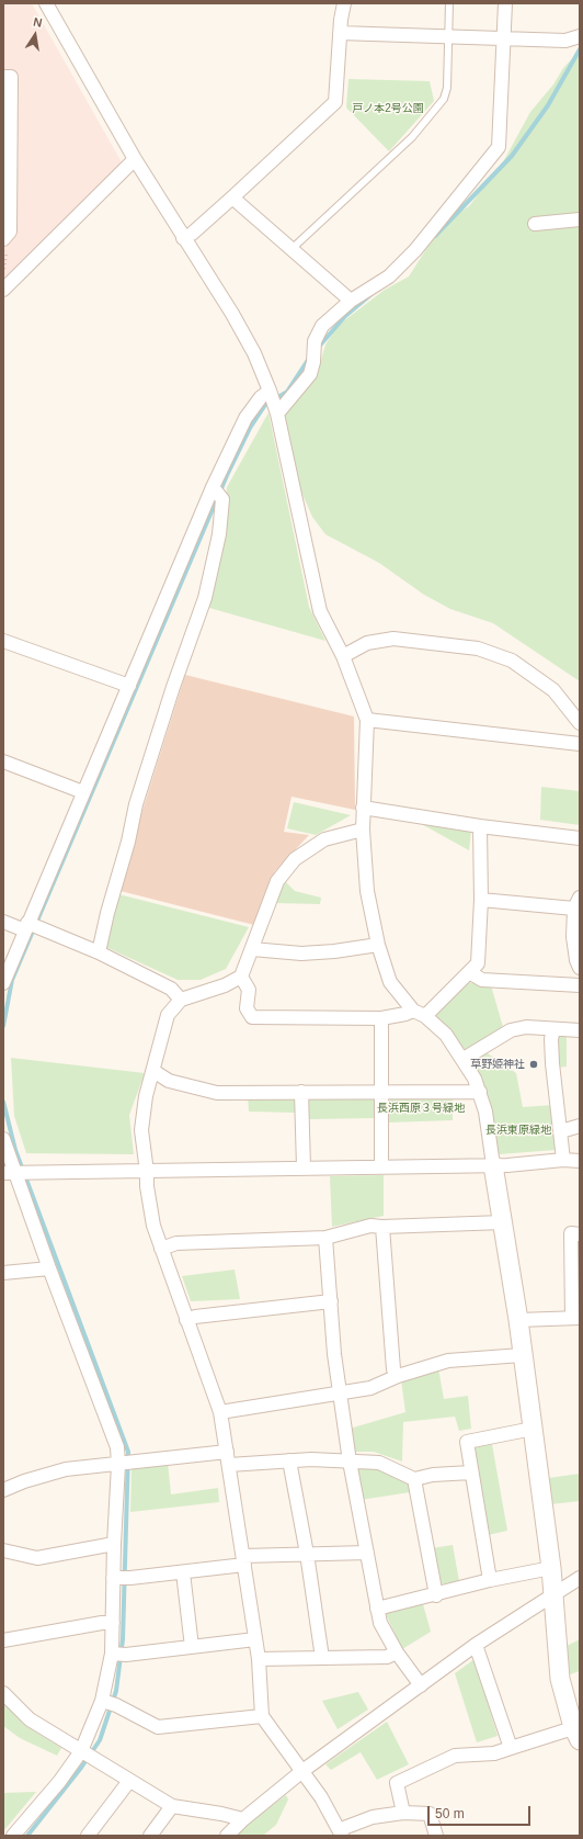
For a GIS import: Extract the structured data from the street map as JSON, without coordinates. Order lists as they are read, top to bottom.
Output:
{
  "parks": ["戸ノ本2号公園", "長浜西原３号緑地", "長浜東原緑地"],
  "places": ["草野姫神社"],
  "scale_bar": "50 m",
  "north": "top"
}
